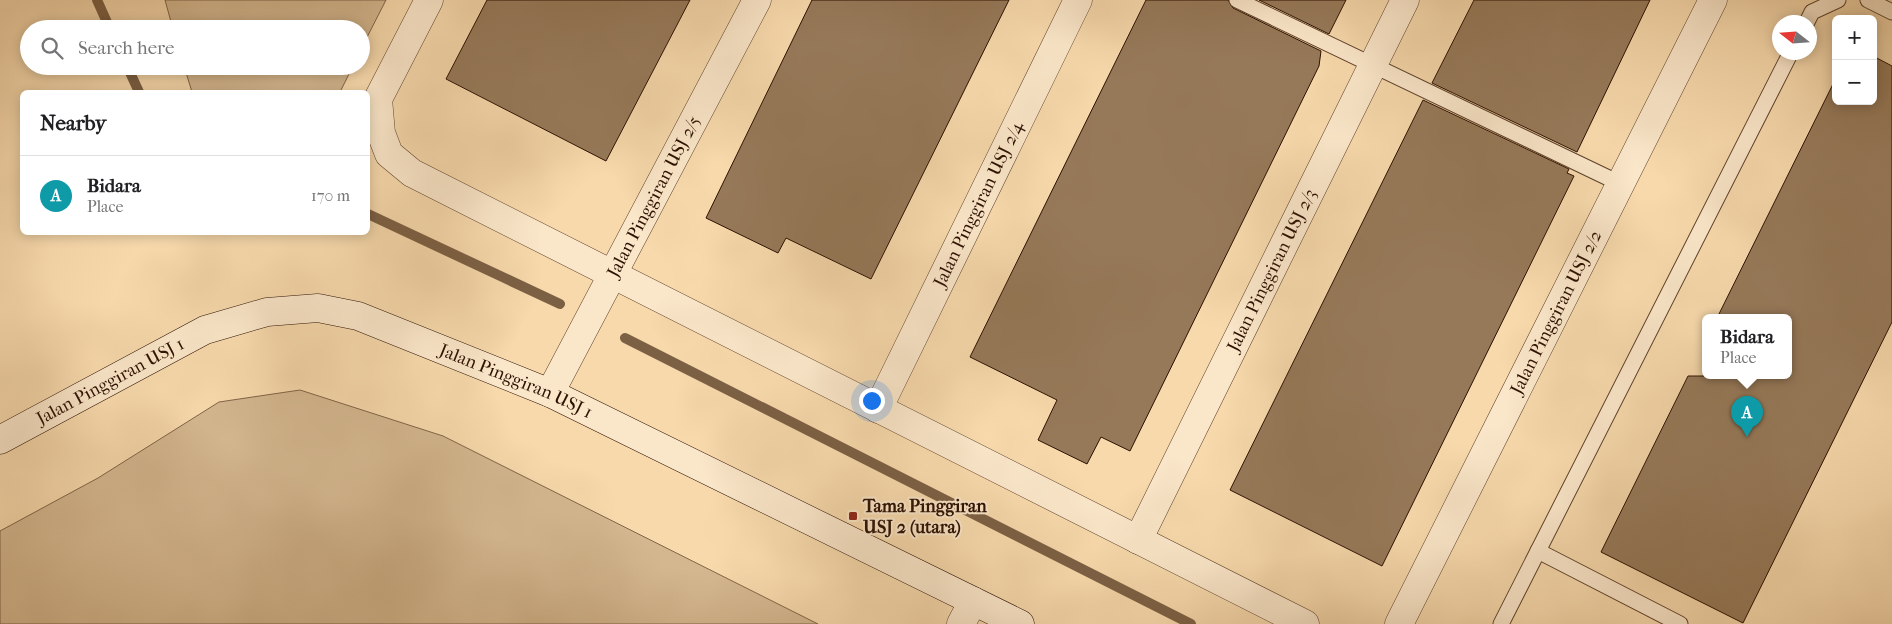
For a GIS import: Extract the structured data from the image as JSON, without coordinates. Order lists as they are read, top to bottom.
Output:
{
  "streets": {
    "street": [
      "Jalan Pinggiran USJ 2/5",
      "Jalan Pinggiran USJ 2/4",
      "Jalan Pinggiran USJ 2/3",
      "Jalan Pinggiran USJ 2/2",
      "Jalan Pinggiran USJ 1"
    ]
  },
  "crossings": [
    ["Jalan Pinggiran USJ 2/5", "Jalan Pinggiran USJ 1"]
  ],
  "places": {
    "transit": ["Tama Pinggiran USJ 2 (utara)"]
  },
  "north": "left",
  "page": {
    "map_buttons": ["+", "−"],
    "search": "Search here",
    "heading": "Nearby",
    "list": [
      {
        "mark": "A",
        "name": "Bidara",
        "note": "Place",
        "value": "170 m"
      }
    ],
    "popup": ["Bidara", "Place"],
    "pins": "A"
  }
}
